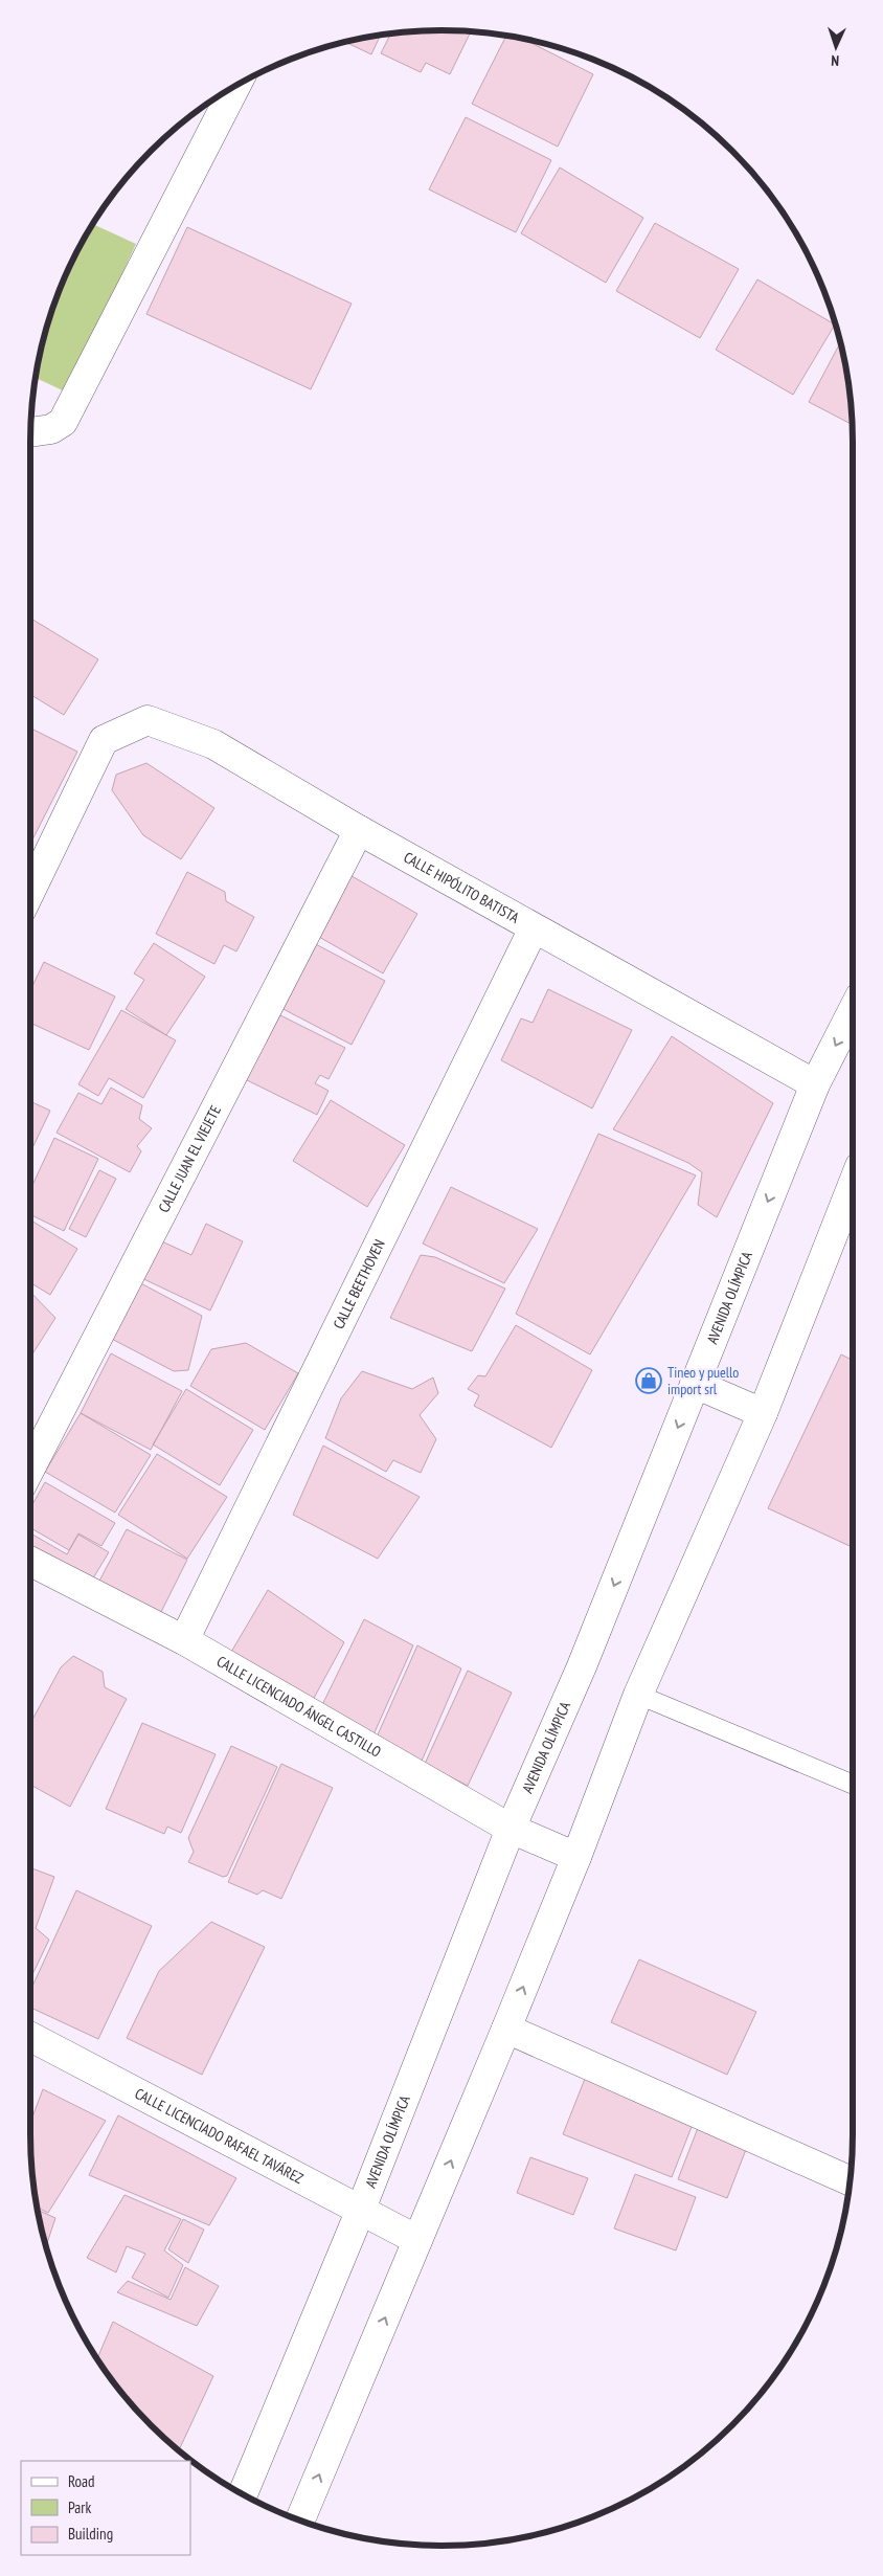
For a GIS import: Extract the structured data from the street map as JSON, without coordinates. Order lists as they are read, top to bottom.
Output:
{
  "streets": {
    "street": [
      "CALLE HIPÓLITO BATISTA",
      "CALLE JUAN EL VIEJETE",
      "CALLE BEETHOVEN",
      "AVENIDA OLÍMPICA",
      "CALLE LICENCIADO ÁNGEL CASTILLO",
      "CALLE LICENCIADO RAFAEL TAVÁREZ"
    ]
  },
  "crossings": [
    ["CALLE HIPÓLITO BATISTA", "CALLE JUAN EL VIEJETE"],
    ["CALLE HIPÓLITO BATISTA", "CALLE BEETHOVEN"],
    ["CALLE HIPÓLITO BATISTA", "AVENIDA OLÍMPICA"],
    ["CALLE BEETHOVEN", "CALLE LICENCIADO ÁNGEL CASTILLO"],
    ["AVENIDA OLÍMPICA", "CALLE LICENCIADO ÁNGEL CASTILLO"],
    ["AVENIDA OLÍMPICA", "CALLE LICENCIADO RAFAEL TAVÁREZ"]
  ],
  "places": {
    "shop": ["Tineo y puello import srl"]
  },
  "legend": ["Road", "Park", "Building"],
  "north": "bottom"
}
